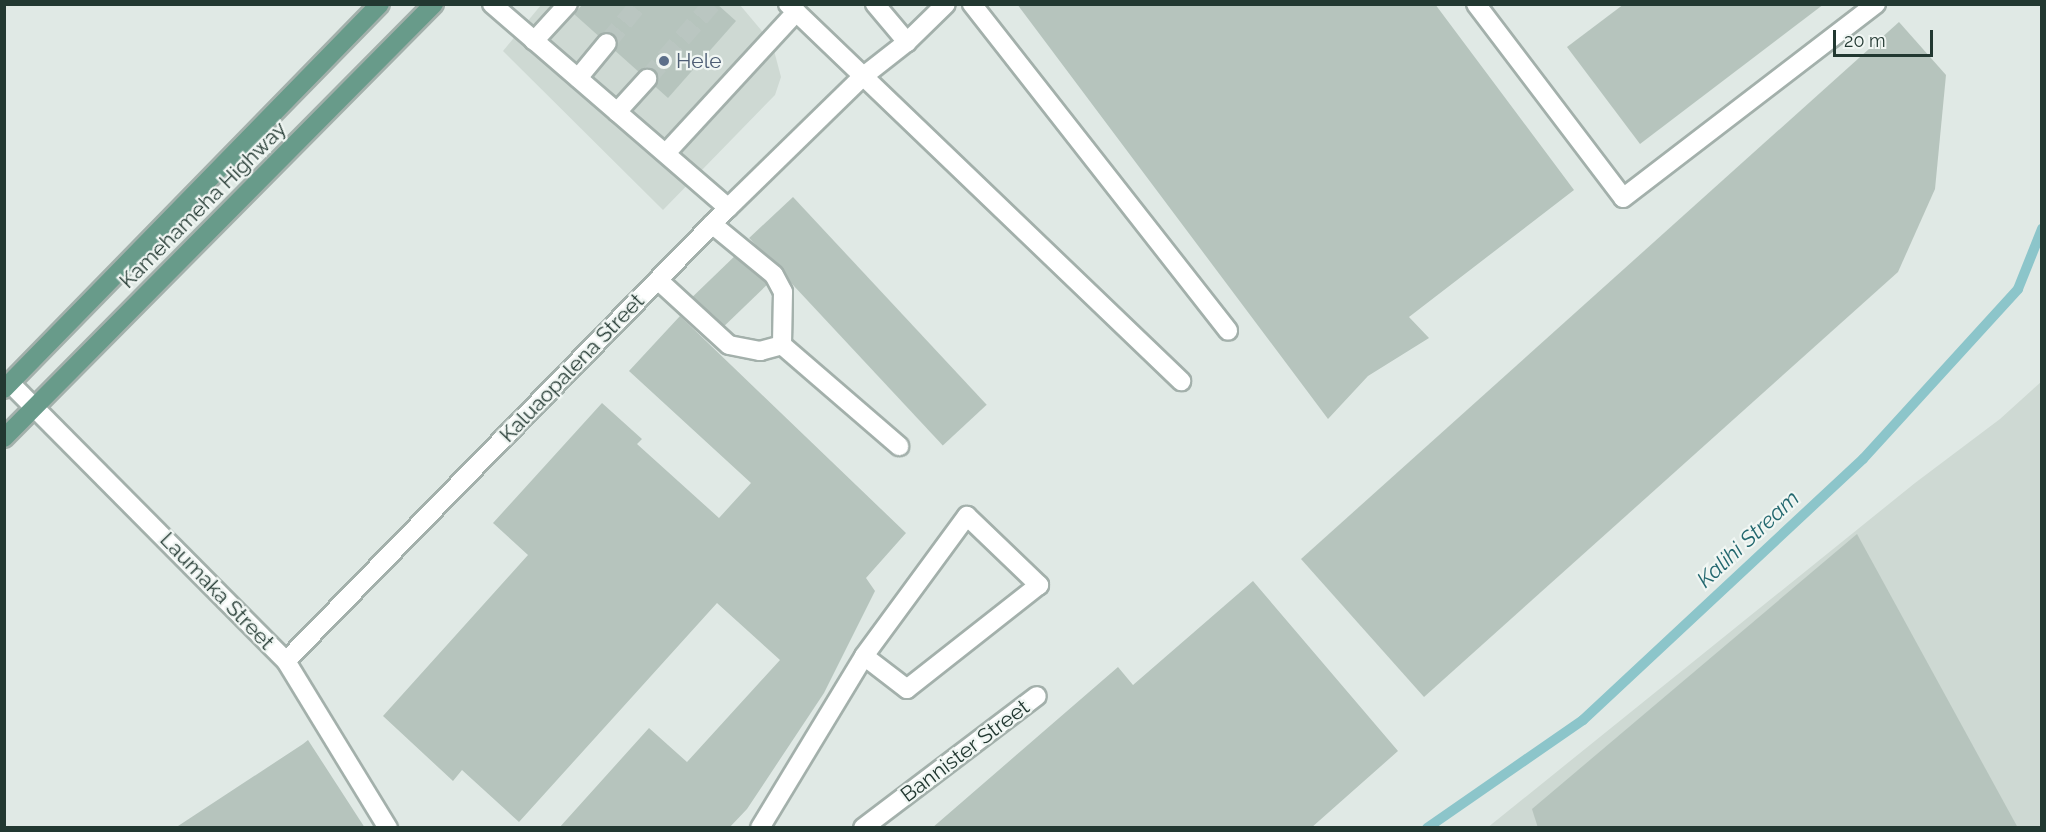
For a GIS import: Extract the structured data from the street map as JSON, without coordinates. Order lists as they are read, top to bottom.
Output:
{
  "streets": {
    "main road": ["Kamehameha Highway"],
    "street": ["Kaluaopalena Street", "Laumaka Street", "Bannister Street"]
  },
  "crossings": [
    ["Kamehameha Highway", "Laumaka Street"],
    ["Kaluaopalena Street", "Laumaka Street"]
  ],
  "water": ["Kalihi Stream"],
  "places": ["Hele"],
  "scale_bar": "20 m"
}
